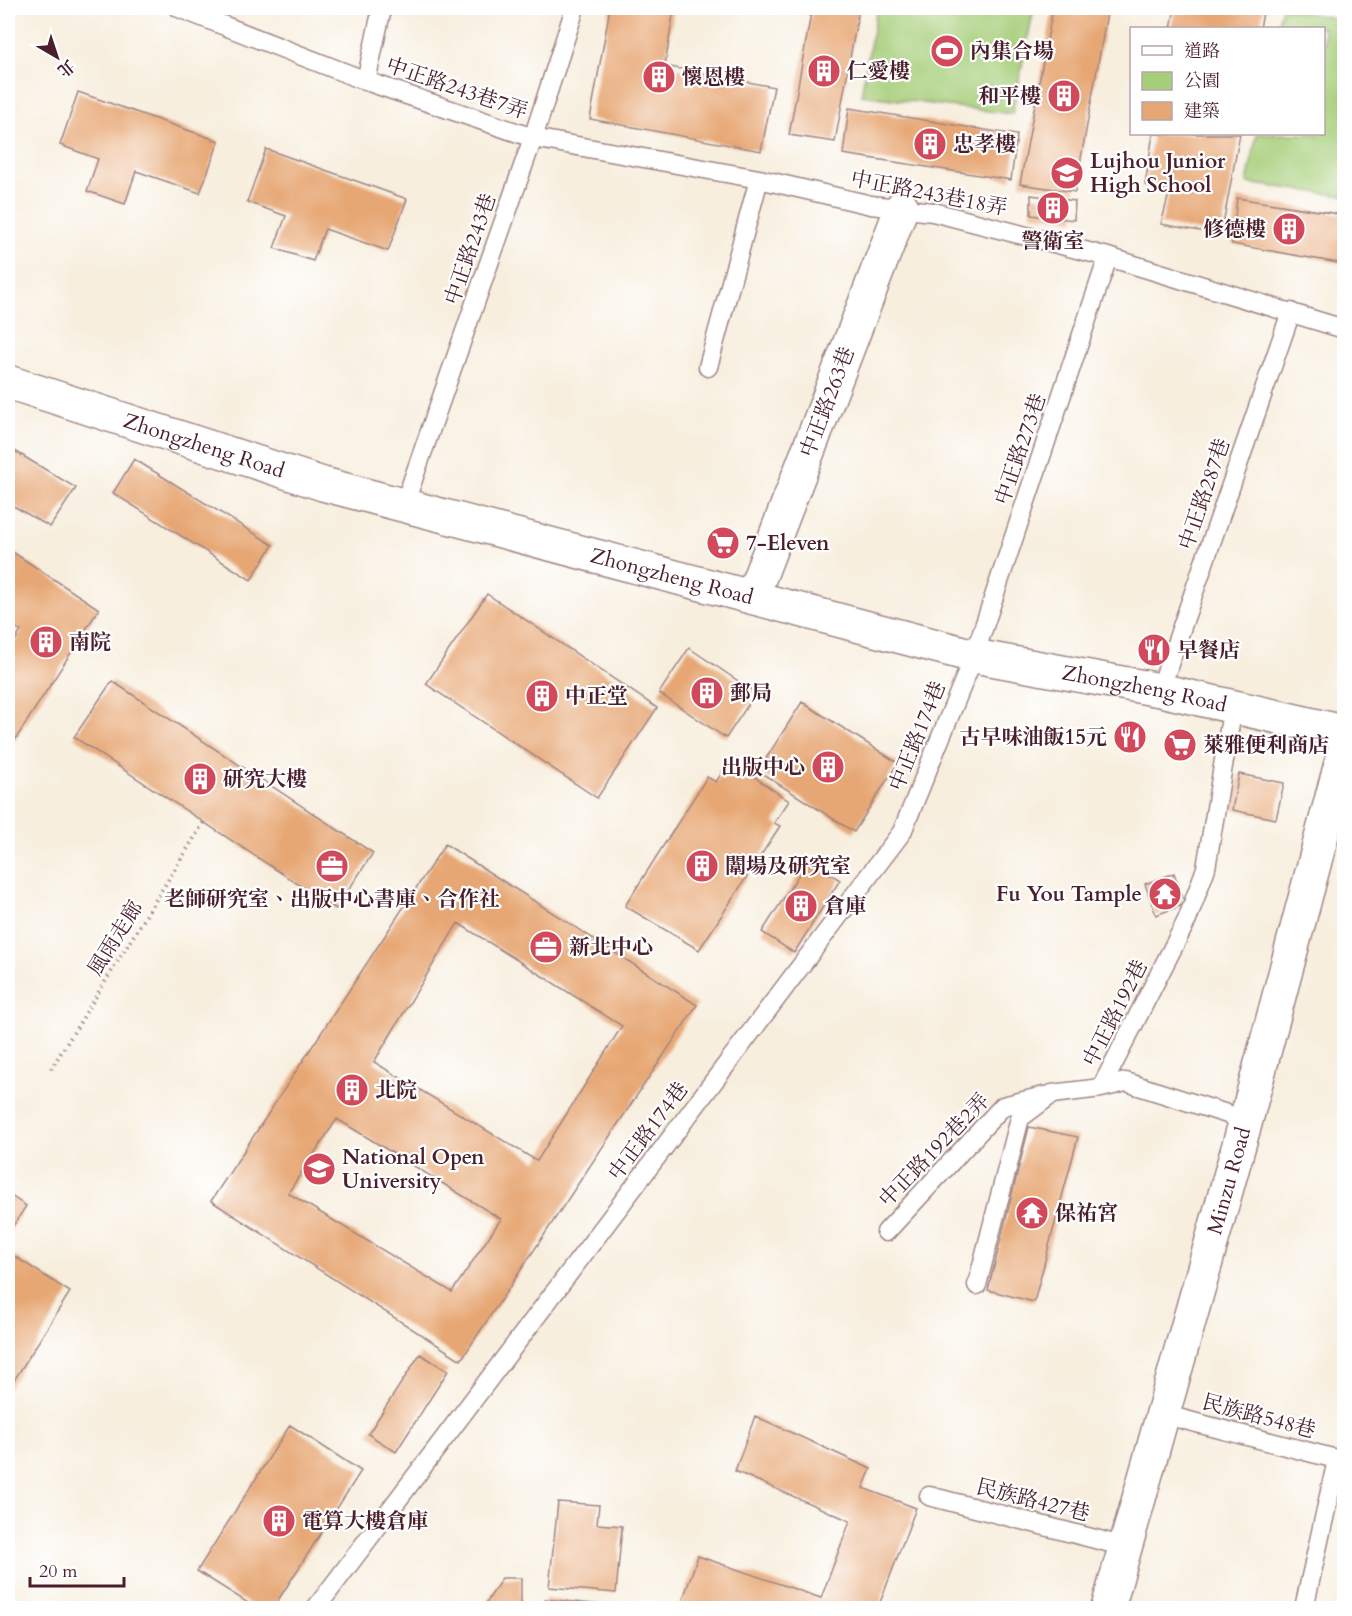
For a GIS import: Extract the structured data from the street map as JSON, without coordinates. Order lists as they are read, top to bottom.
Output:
{
  "streets": {
    "street": ["中正路263巷", "Zhongzheng Road", "Minzu Road"],
    "lane": [
      "中正路243巷7弄",
      "中正路243巷18弄",
      "中正路243巷",
      "中正路273巷",
      "中正路287巷",
      "中正路174巷",
      "中正路192巷",
      "中正路192巷2弄",
      "民族路548巷",
      "民族路427巷"
    ],
    "path": ["風雨走廊"]
  },
  "crossings": [
    ["中正路243巷7弄", "中正路243巷18弄"],
    ["中正路243巷7弄", "中正路243巷"],
    ["中正路243巷18弄", "中正路243巷"],
    ["中正路243巷18弄", "中正路263巷"],
    ["中正路243巷18弄", "中正路273巷"],
    ["中正路243巷18弄", "中正路287巷"],
    ["中正路243巷", "Zhongzheng Road"],
    ["中正路263巷", "Zhongzheng Road"],
    ["Zhongzheng Road", "中正路273巷"],
    ["Zhongzheng Road", "中正路287巷"],
    ["Zhongzheng Road", "中正路174巷"],
    ["Zhongzheng Road", "中正路192巷"],
    ["中正路273巷", "中正路174巷"],
    ["中正路192巷", "中正路192巷2弄"],
    ["Minzu Road", "民族路548巷"],
    ["Minzu Road", "民族路427巷"]
  ],
  "places": {
    "sports": ["內集合場"],
    "building": [
      "仁愛樓",
      "懷恩樓",
      "和平樓",
      "忠孝樓",
      "警衛室",
      "修德樓",
      "南院",
      "郵局",
      "中正堂",
      "出版中心",
      "研究大樓",
      "闈場及研究室",
      "倉庫",
      "北院",
      "電算大樓倉庫"
    ],
    "school or university": ["Lujhou Junior High School", "National Open University"],
    "supermarket": ["7-Eleven", "萊雅便利商店"],
    "restaurant": ["早餐店", "古早味油飯15元"],
    "office": ["老師研究室、出版中心書庫、合作社", "新北中心"],
    "temple": ["Fu You Tample", "保祐宮"]
  },
  "legend": ["道路", "公園", "建築"],
  "scale_bar": "20 m",
  "north": "bottom right"
}
